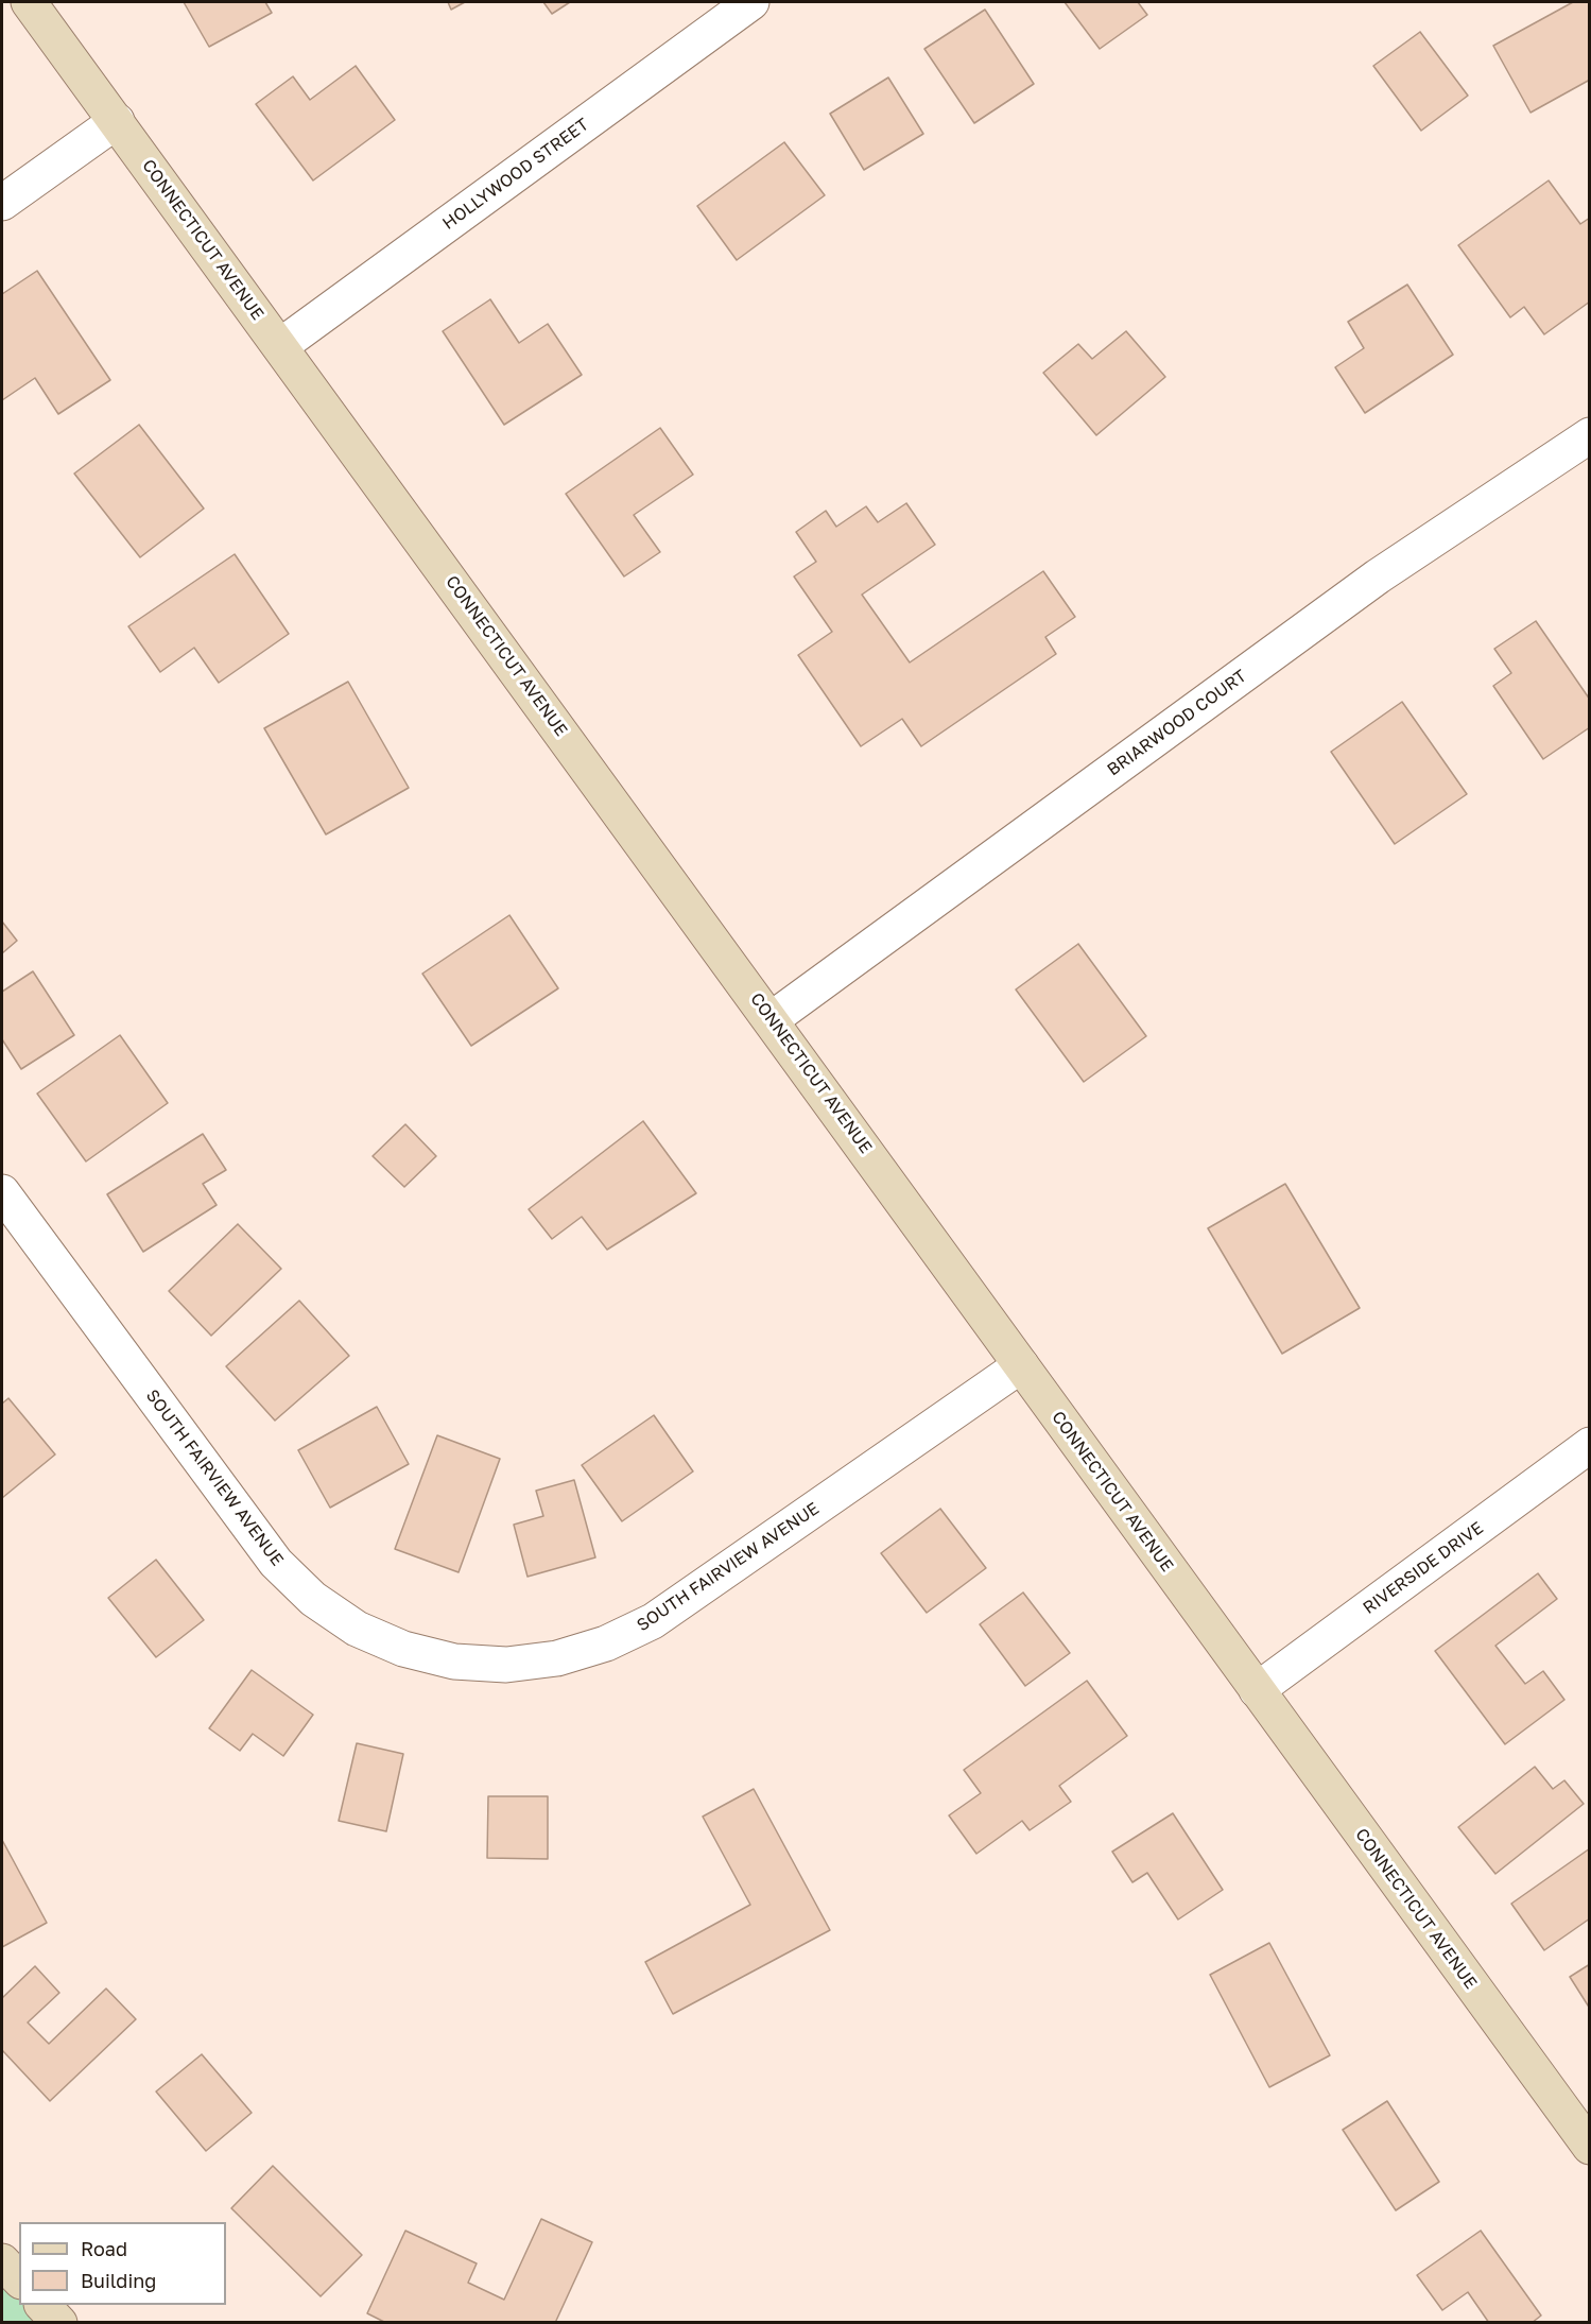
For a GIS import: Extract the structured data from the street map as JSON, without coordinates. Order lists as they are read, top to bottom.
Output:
{
  "streets": {
    "street": [
      "HOLLYWOOD STREET",
      "CONNECTICUT AVENUE",
      "BRIARWOOD COURT",
      "SOUTH FAIRVIEW AVENUE",
      "RIVERSIDE DRIVE"
    ]
  },
  "crossings": [
    ["HOLLYWOOD STREET", "CONNECTICUT AVENUE"],
    ["CONNECTICUT AVENUE", "BRIARWOOD COURT"],
    ["CONNECTICUT AVENUE", "SOUTH FAIRVIEW AVENUE"],
    ["CONNECTICUT AVENUE", "RIVERSIDE DRIVE"]
  ],
  "legend": ["Road", "Building"]
}
